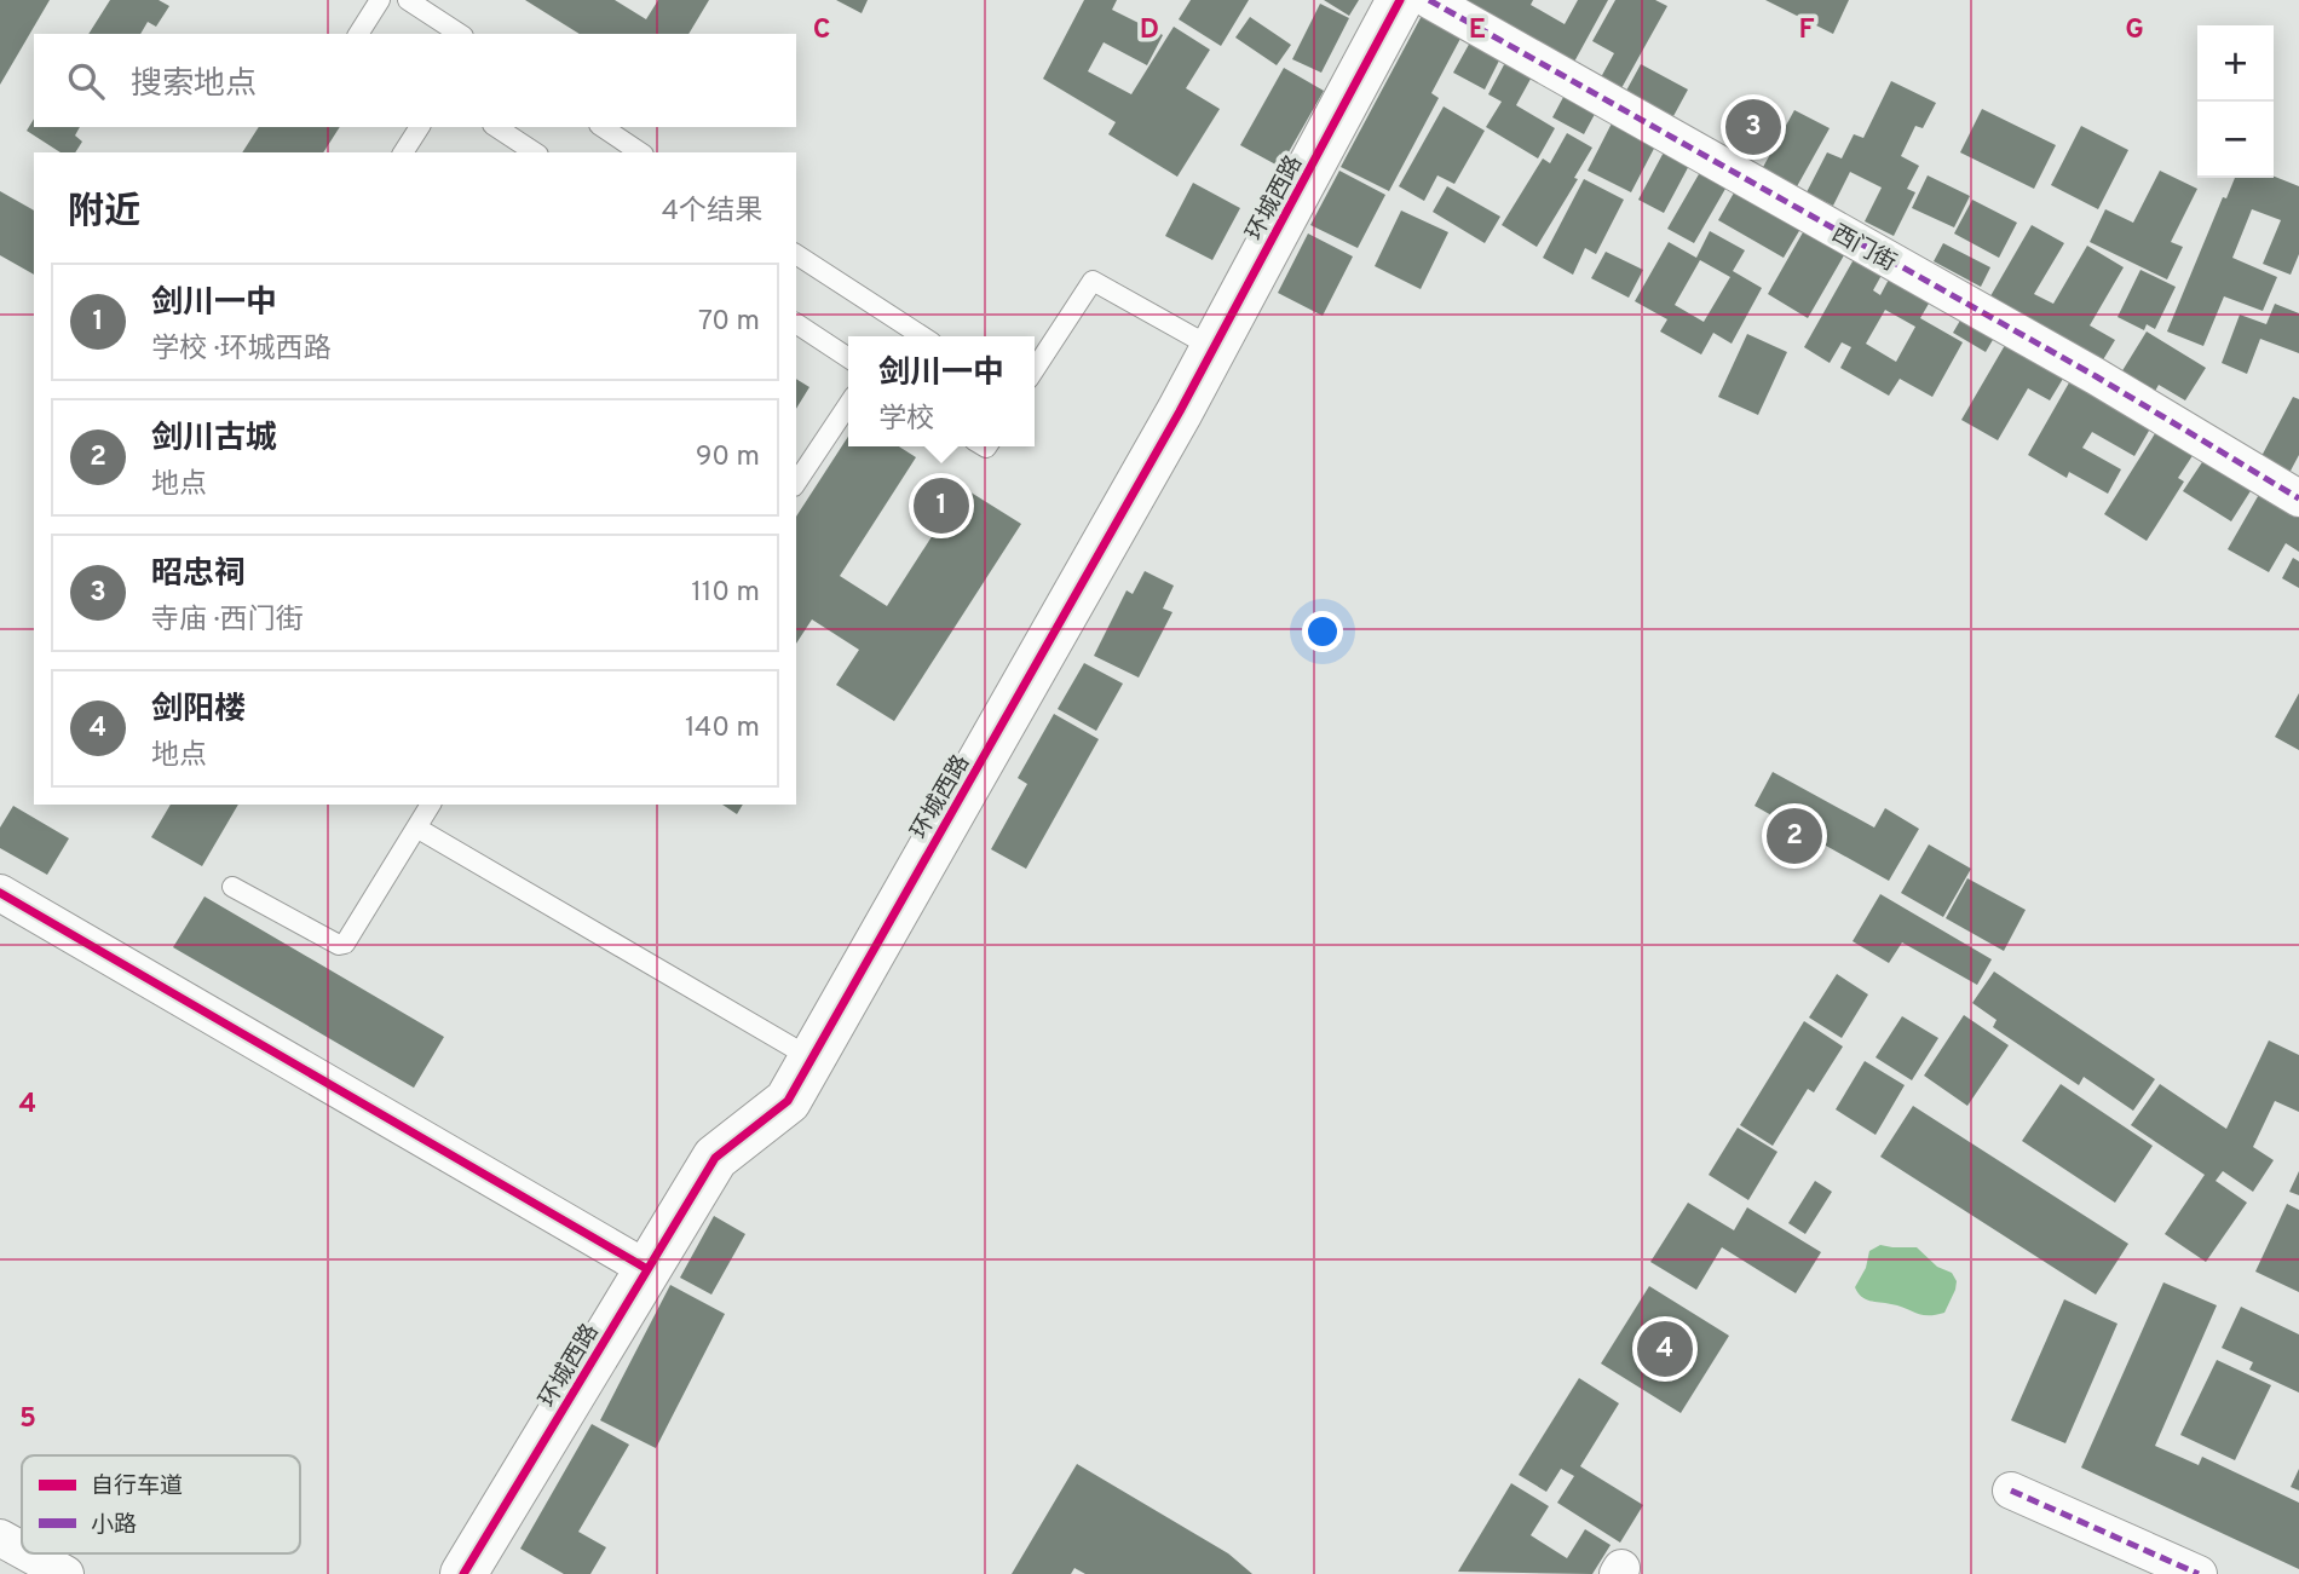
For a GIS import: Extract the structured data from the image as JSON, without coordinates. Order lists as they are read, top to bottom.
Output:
{
  "streets": {
    "street": ["环城西路", "西门街"]
  },
  "legend": ["自行车道", "小路"],
  "page": {
    "map_buttons": ["+", "−"],
    "search": "搜索地点",
    "pins": [
      "3",
      "1",
      "2",
      "4"
    ],
    "heading": ["附近", "4个结果"],
    "list": [
      {
        "mark": "1",
        "name": "剑川一中",
        "note": "学校 · 环城西路",
        "value": "70 m"
      },
      {
        "mark": "2",
        "name": "剑川古城",
        "note": "地点",
        "value": "90 m"
      },
      {
        "mark": "3",
        "name": "昭忠祠",
        "note": "寺庙 · 西门街",
        "value": "110 m"
      },
      {
        "mark": "4",
        "name": "剑阳楼",
        "note": "地点",
        "value": "140 m"
      }
    ],
    "popup": ["剑川一中", "学校"]
  },
  "grid": {
    "columns": [
      "C",
      "D",
      "E",
      "F",
      "G"
    ],
    "rows": ["4", "5"]
  }
}
